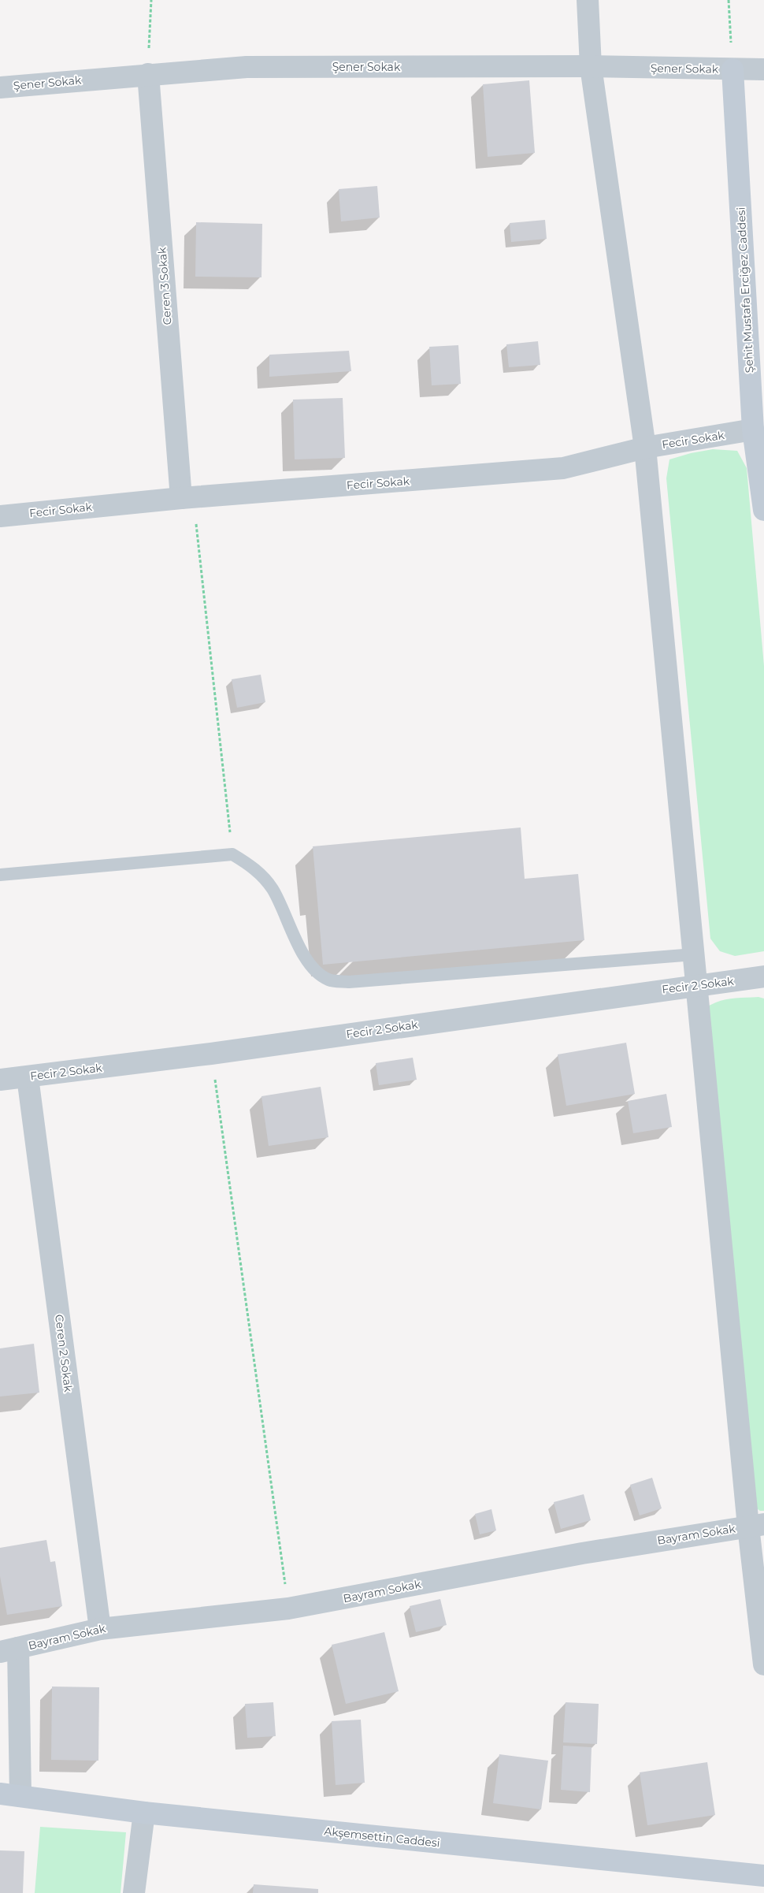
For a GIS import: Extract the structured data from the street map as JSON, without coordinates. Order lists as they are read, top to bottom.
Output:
{
  "streets": {
    "street": [
      "Şener Sokak",
      "Ceren 3 Sokak",
      "Şehit Mustafa Erciğez Caddesi",
      "Fecir Sokak",
      "Fecir 2 Sokak",
      "Ceren 2 Sokak",
      "Bayram Sokak",
      "Akşemsettin Caddesi"
    ]
  },
  "crossings": [
    ["Şener Sokak", "Ceren 3 Sokak"],
    ["Şener Sokak", "Şehit Mustafa Erciğez Caddesi"],
    ["Ceren 3 Sokak", "Fecir Sokak"],
    ["Şehit Mustafa Erciğez Caddesi", "Fecir Sokak"],
    ["Fecir 2 Sokak", "Ceren 2 Sokak"],
    ["Ceren 2 Sokak", "Bayram Sokak"]
  ]
}
